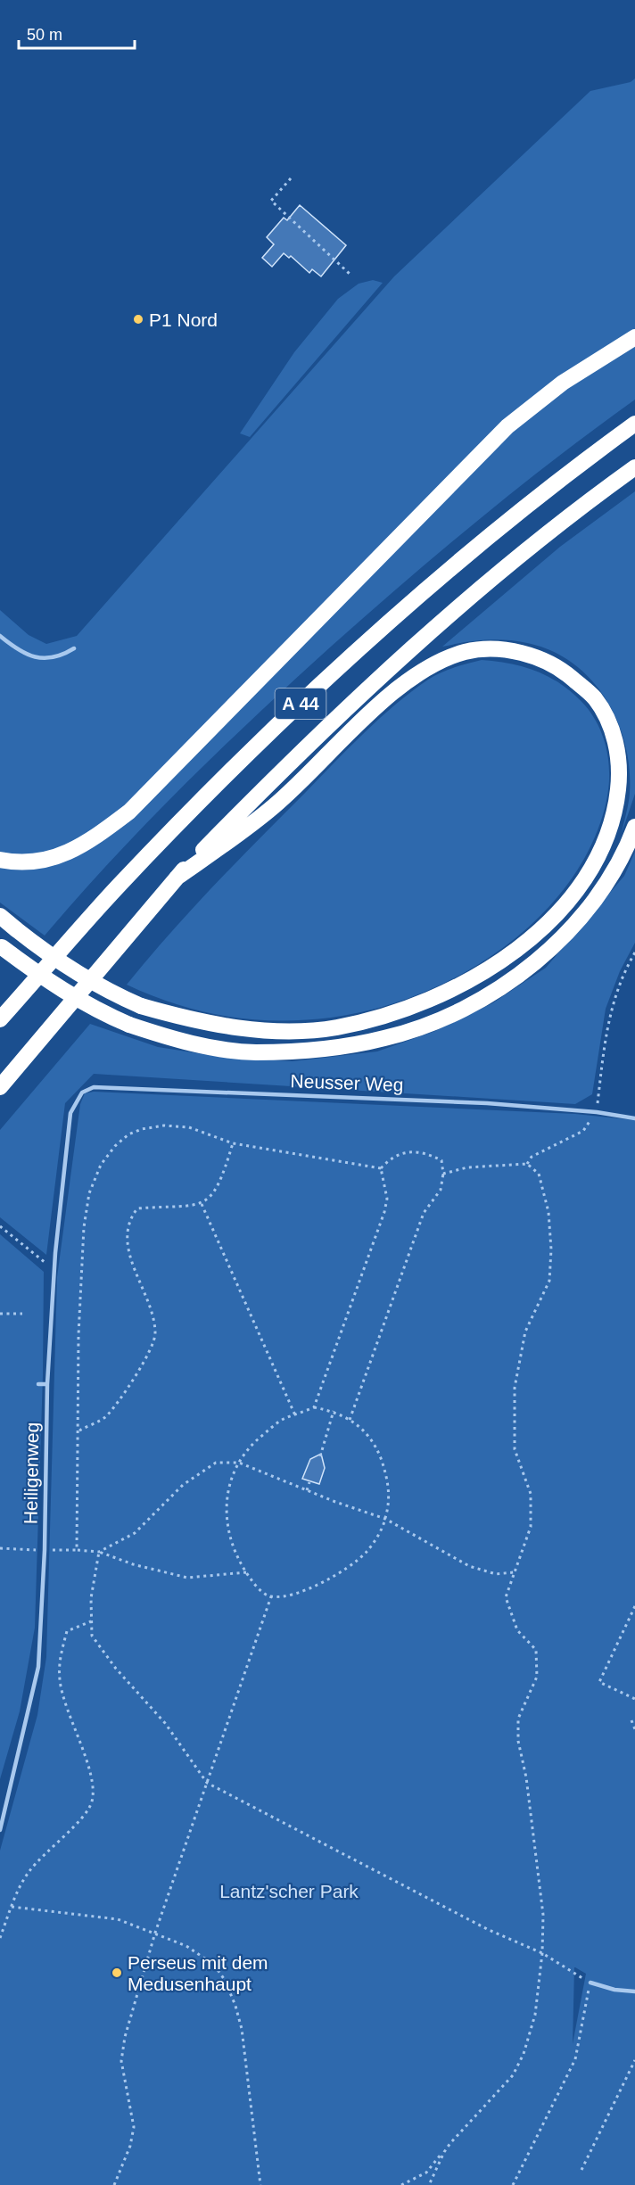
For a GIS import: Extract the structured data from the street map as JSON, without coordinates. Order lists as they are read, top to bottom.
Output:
{
  "streets": {
    "highway": ["A 44"],
    "lane": ["Neusser Weg", "Heiligenweg"]
  },
  "crossings": [
    ["Neusser Weg", "Heiligenweg"]
  ],
  "parks": ["Lantz'scher Park"],
  "places": ["P1 Nord", "Perseus mit dem Medusenhaupt"],
  "scale_bar": "50 m"
}
